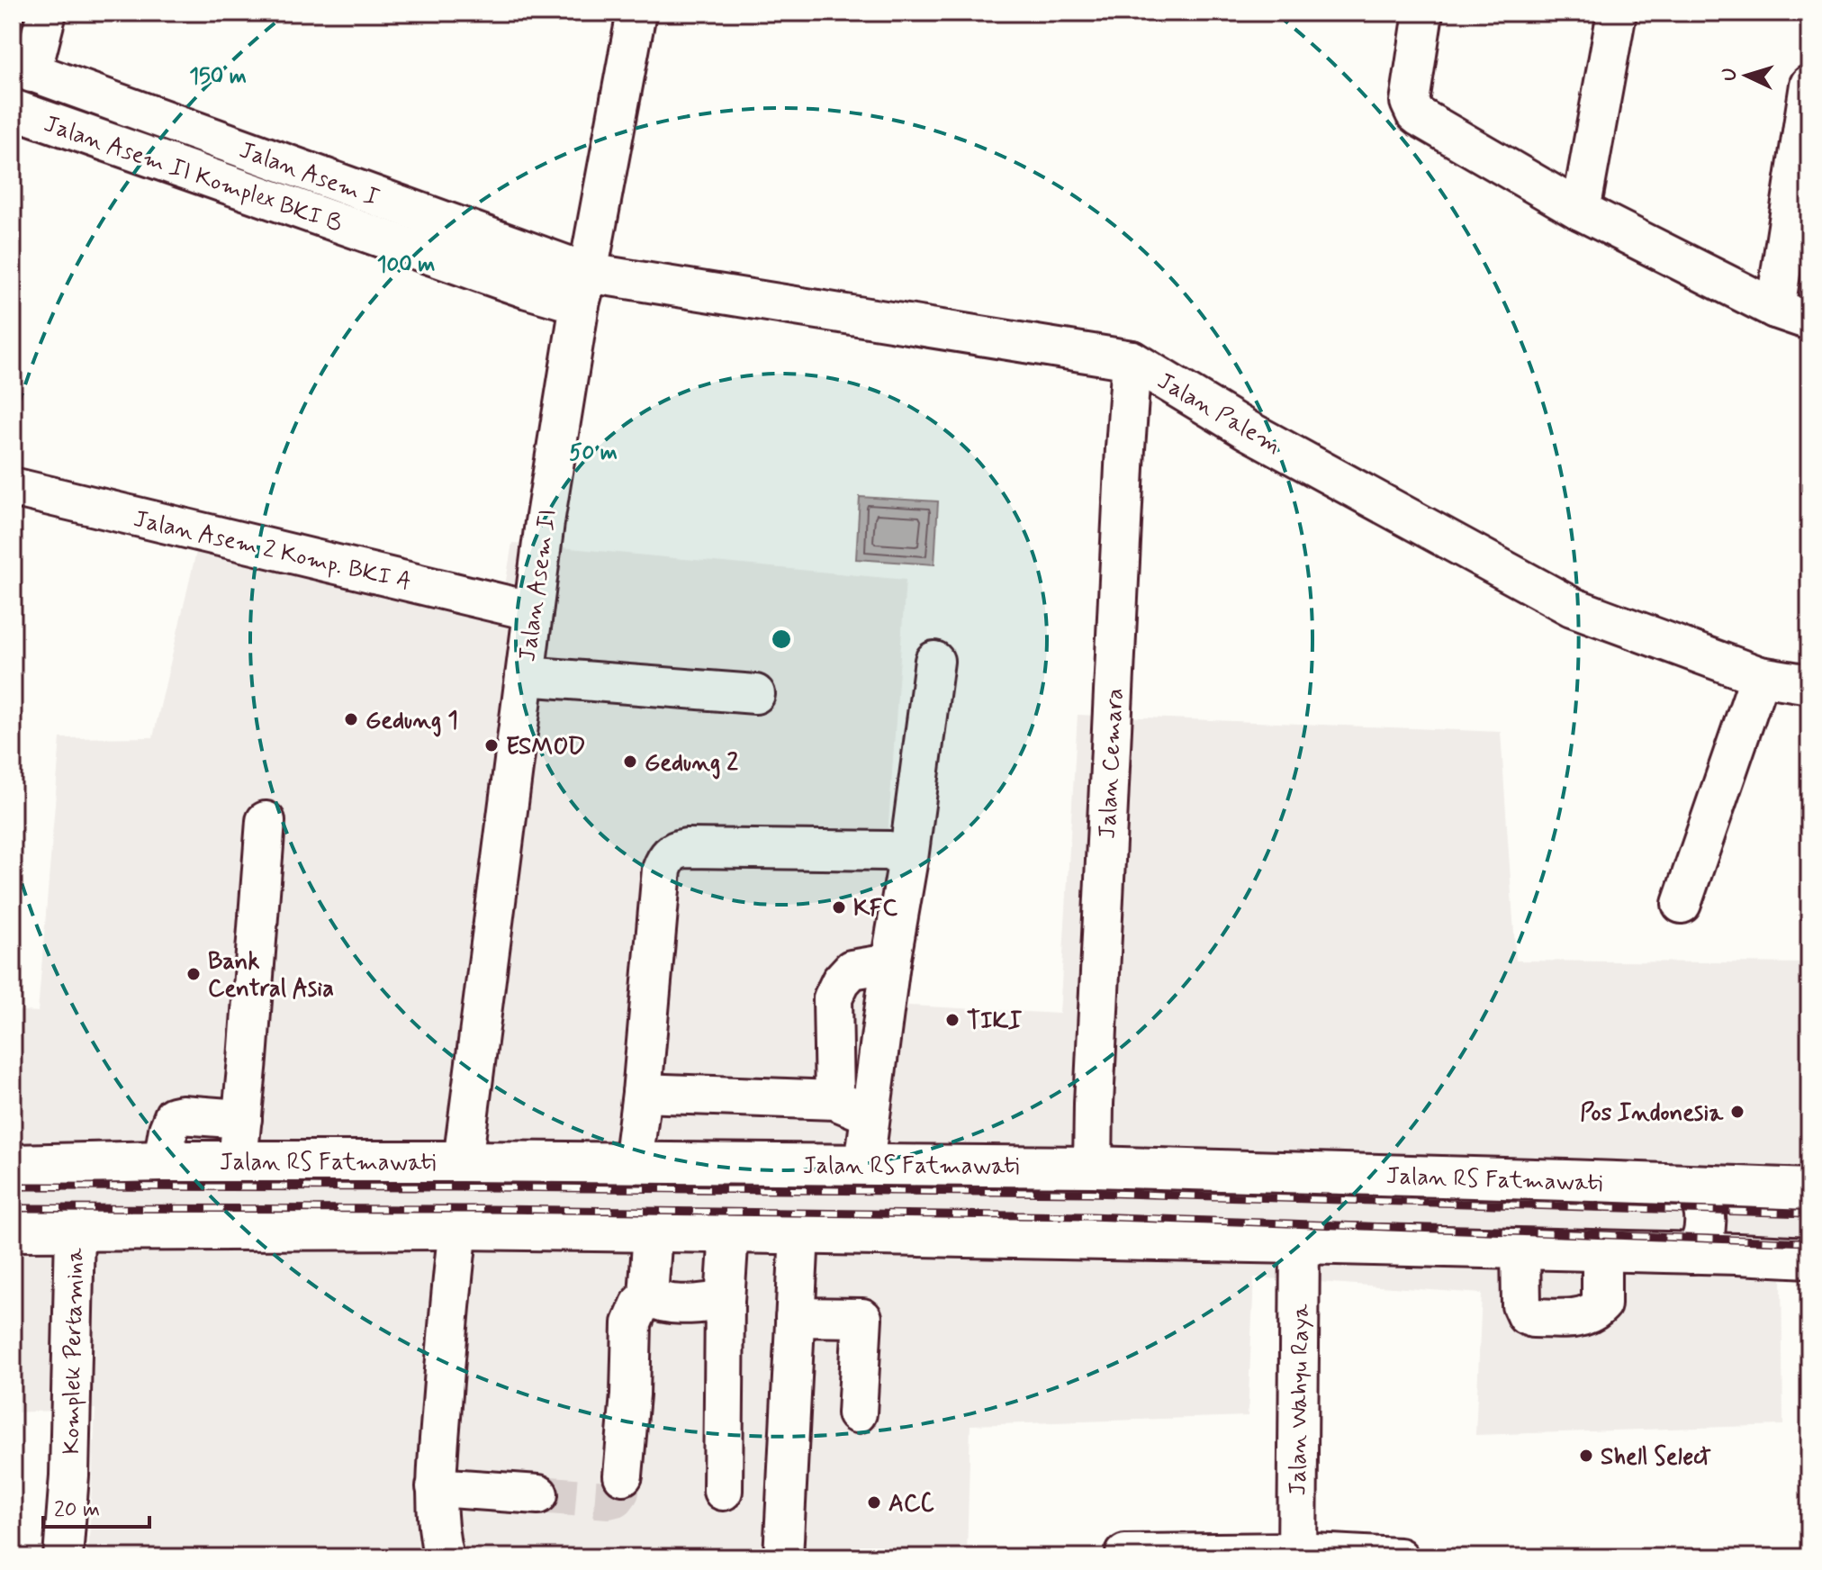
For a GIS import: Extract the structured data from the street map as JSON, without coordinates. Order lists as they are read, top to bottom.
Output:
{
  "streets": {
    "main road": ["Jalan RS Fatmawati"],
    "street": [
      "Jalan Asem II Komplex BKI B",
      "Jalan Asem I",
      "Jalan Palem",
      "Jalan Asem 2 Komp. BKI A",
      "Jalan Asem II",
      "Jalan Cemara",
      "Komplek Pertamina",
      "Jalan Wahyu Raya"
    ]
  },
  "crossings": [
    ["Jalan Asem II Komplex BKI B", "Jalan Asem I"],
    ["Jalan Asem II Komplex BKI B", "Jalan Palem"],
    ["Jalan Asem II Komplex BKI B", "Jalan Asem II"],
    ["Jalan Asem I", "Jalan Palem"],
    ["Jalan Asem I", "Jalan Asem II"],
    ["Jalan Palem", "Jalan Asem II"],
    ["Jalan Palem", "Jalan Cemara"],
    ["Jalan Asem 2 Komp. BKI A", "Jalan Asem II"],
    ["Jalan Asem II", "Jalan RS Fatmawati"],
    ["Jalan Cemara", "Jalan RS Fatmawati"]
  ],
  "places": [
    "Gedung 1",
    "ESMOD",
    "Gedung 2",
    "KFC",
    "Bank Central Asia",
    "TIKI",
    "Pos Indonesia",
    "Shell Select",
    "ACC"
  ],
  "scale_bar": "20 m",
  "north": "left",
  "rings": ["150 m", "100 m", "50 m"]
}
